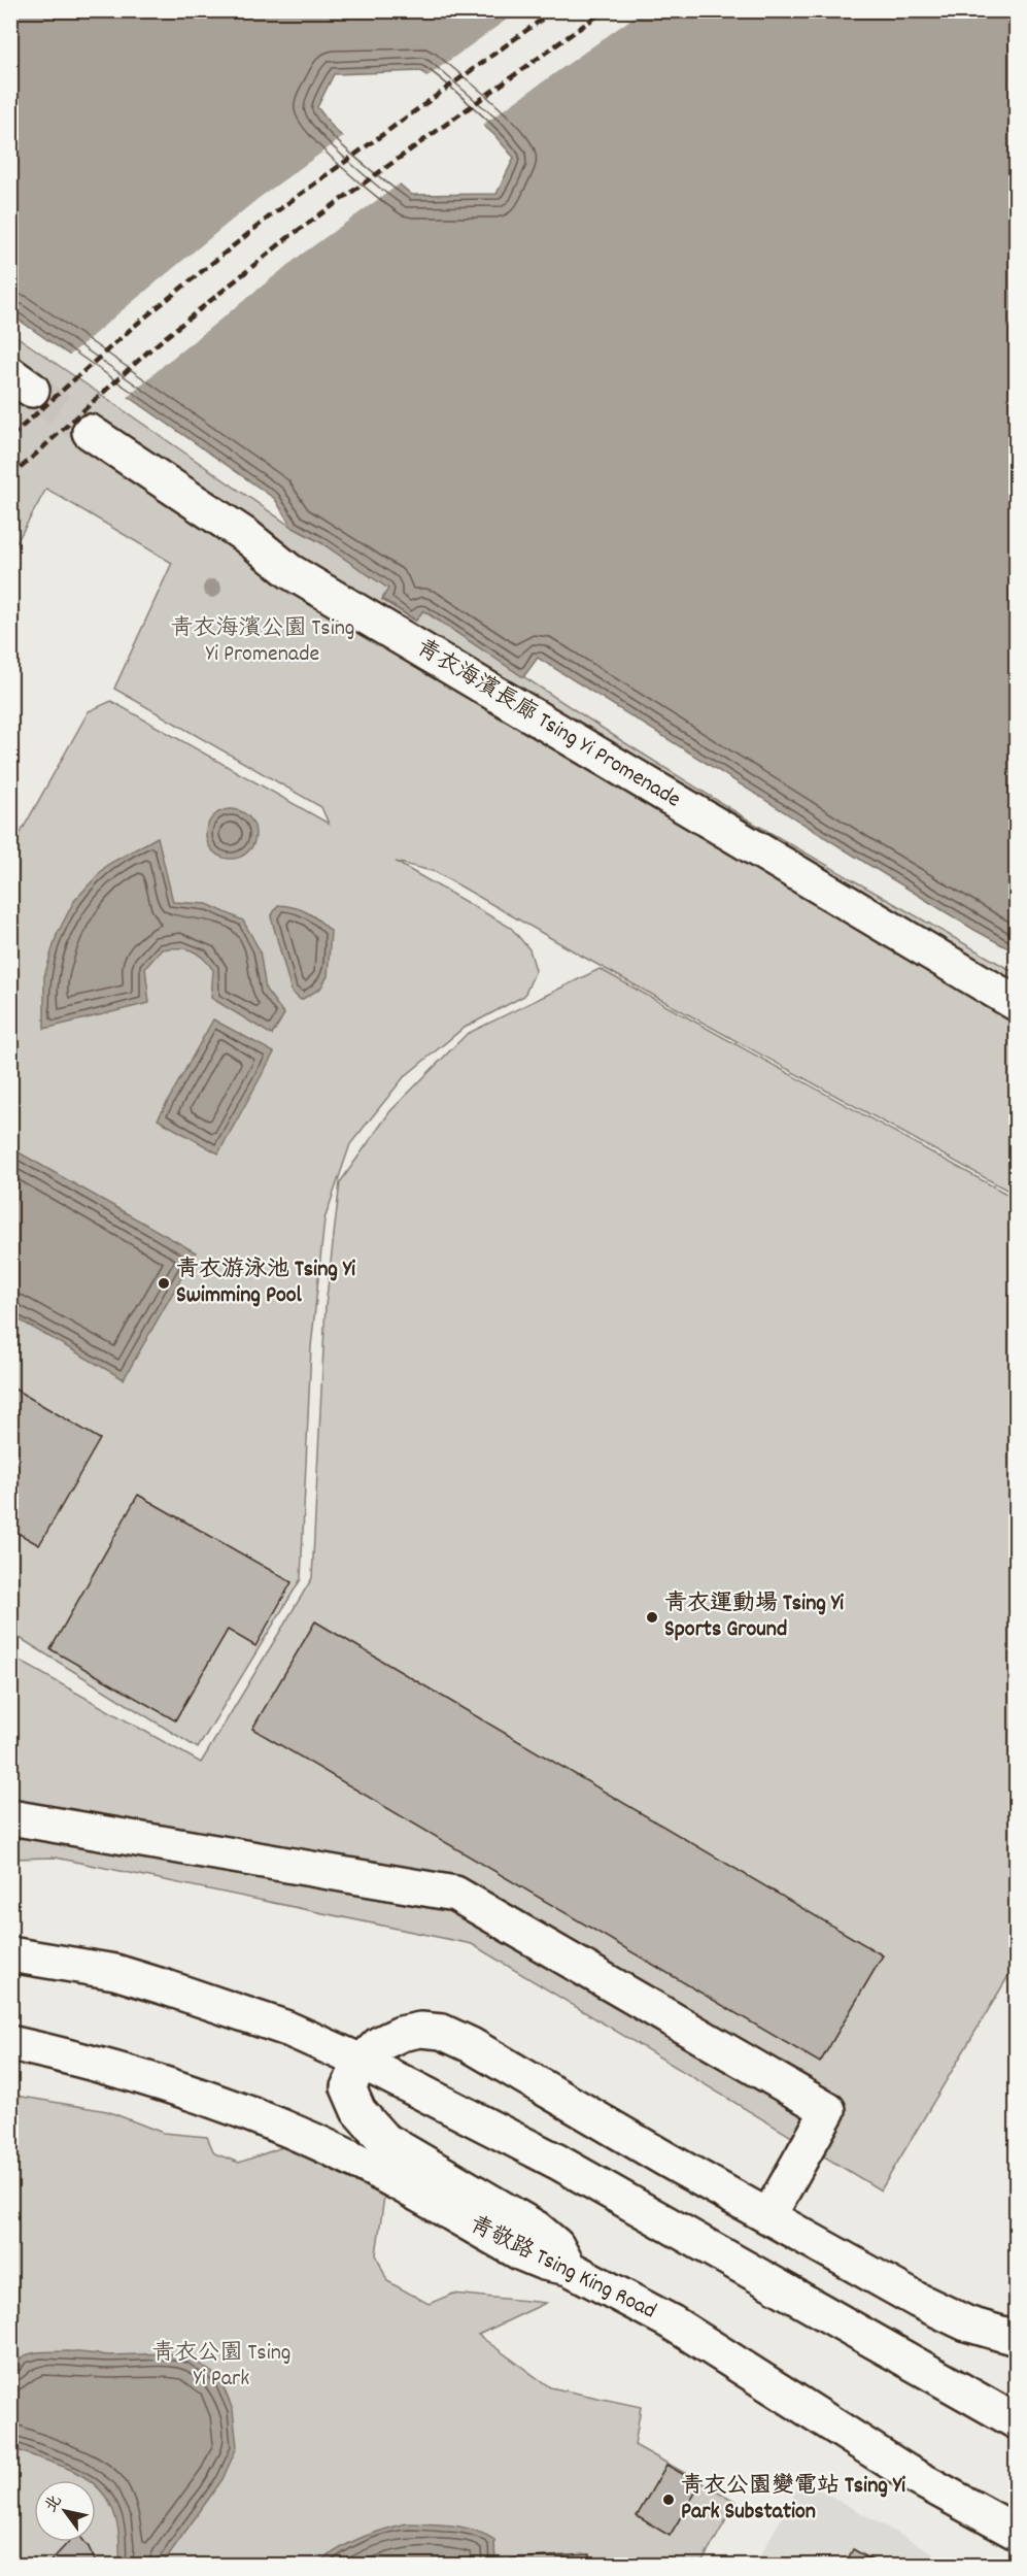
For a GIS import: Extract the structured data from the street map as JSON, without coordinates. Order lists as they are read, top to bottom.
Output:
{
  "streets": {
    "main road": ["青衣海濱長廊 Tsing Yi Promenade", "青敬路 Tsing King Road"]
  },
  "parks": ["青衣海濱公園 Tsing Yi Promenade", "青衣公園 Tsing Yi Park"],
  "places": ["青衣游泳池 Tsing Yi Swimming Pool", "青衣運動場 Tsing Yi Sports Ground", "青衣公園變電站 Tsing Yi Park Substation"],
  "north": "top left"
}
